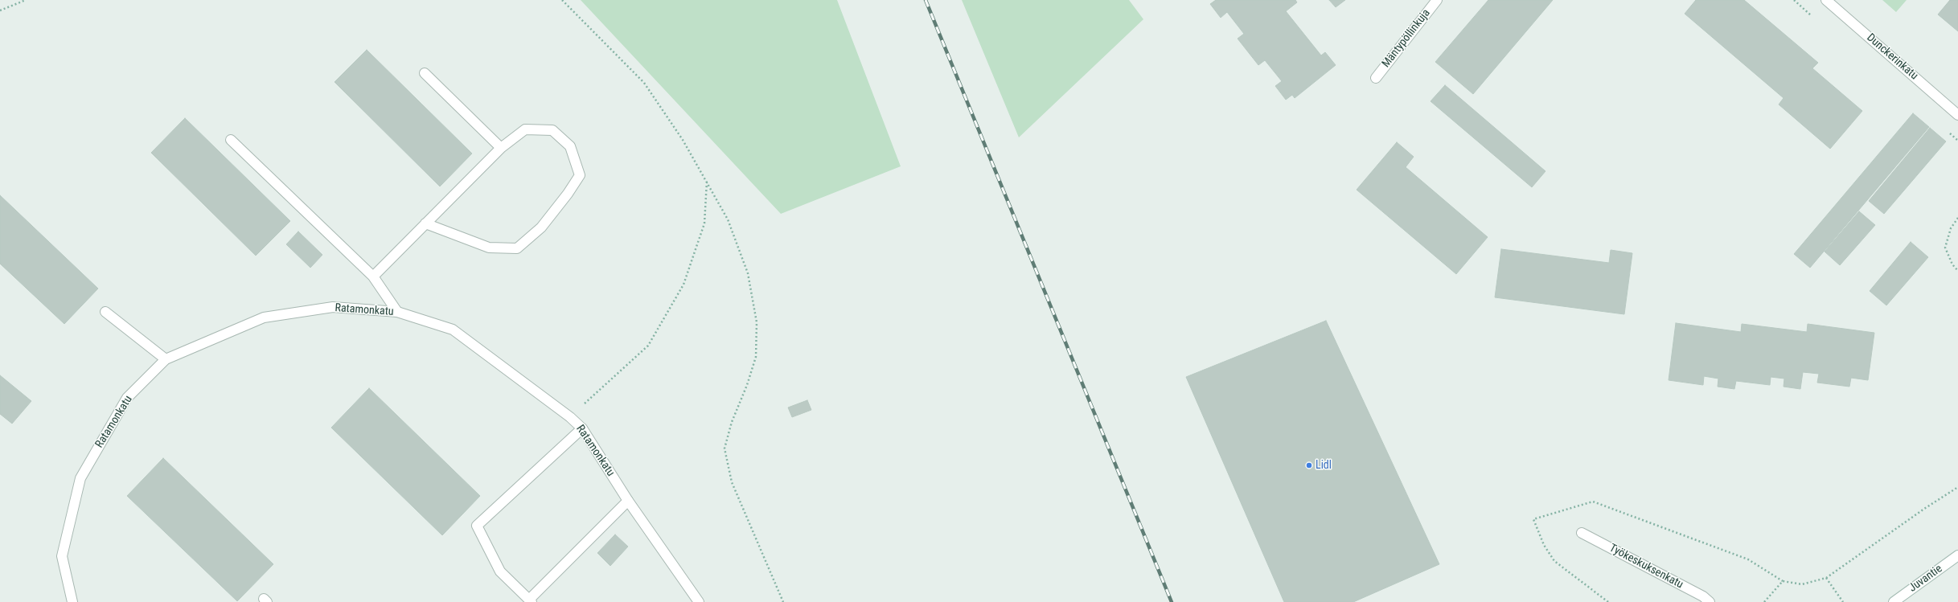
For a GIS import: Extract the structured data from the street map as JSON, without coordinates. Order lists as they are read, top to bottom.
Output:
{
  "streets": {
    "street": [
      "Mäntypöllinkuja",
      "Dunckerinkatu",
      "Ratamonkatu",
      "Työkeskuksenkatu",
      "Juvantie"
    ]
  },
  "places": ["Lidl"]
}
